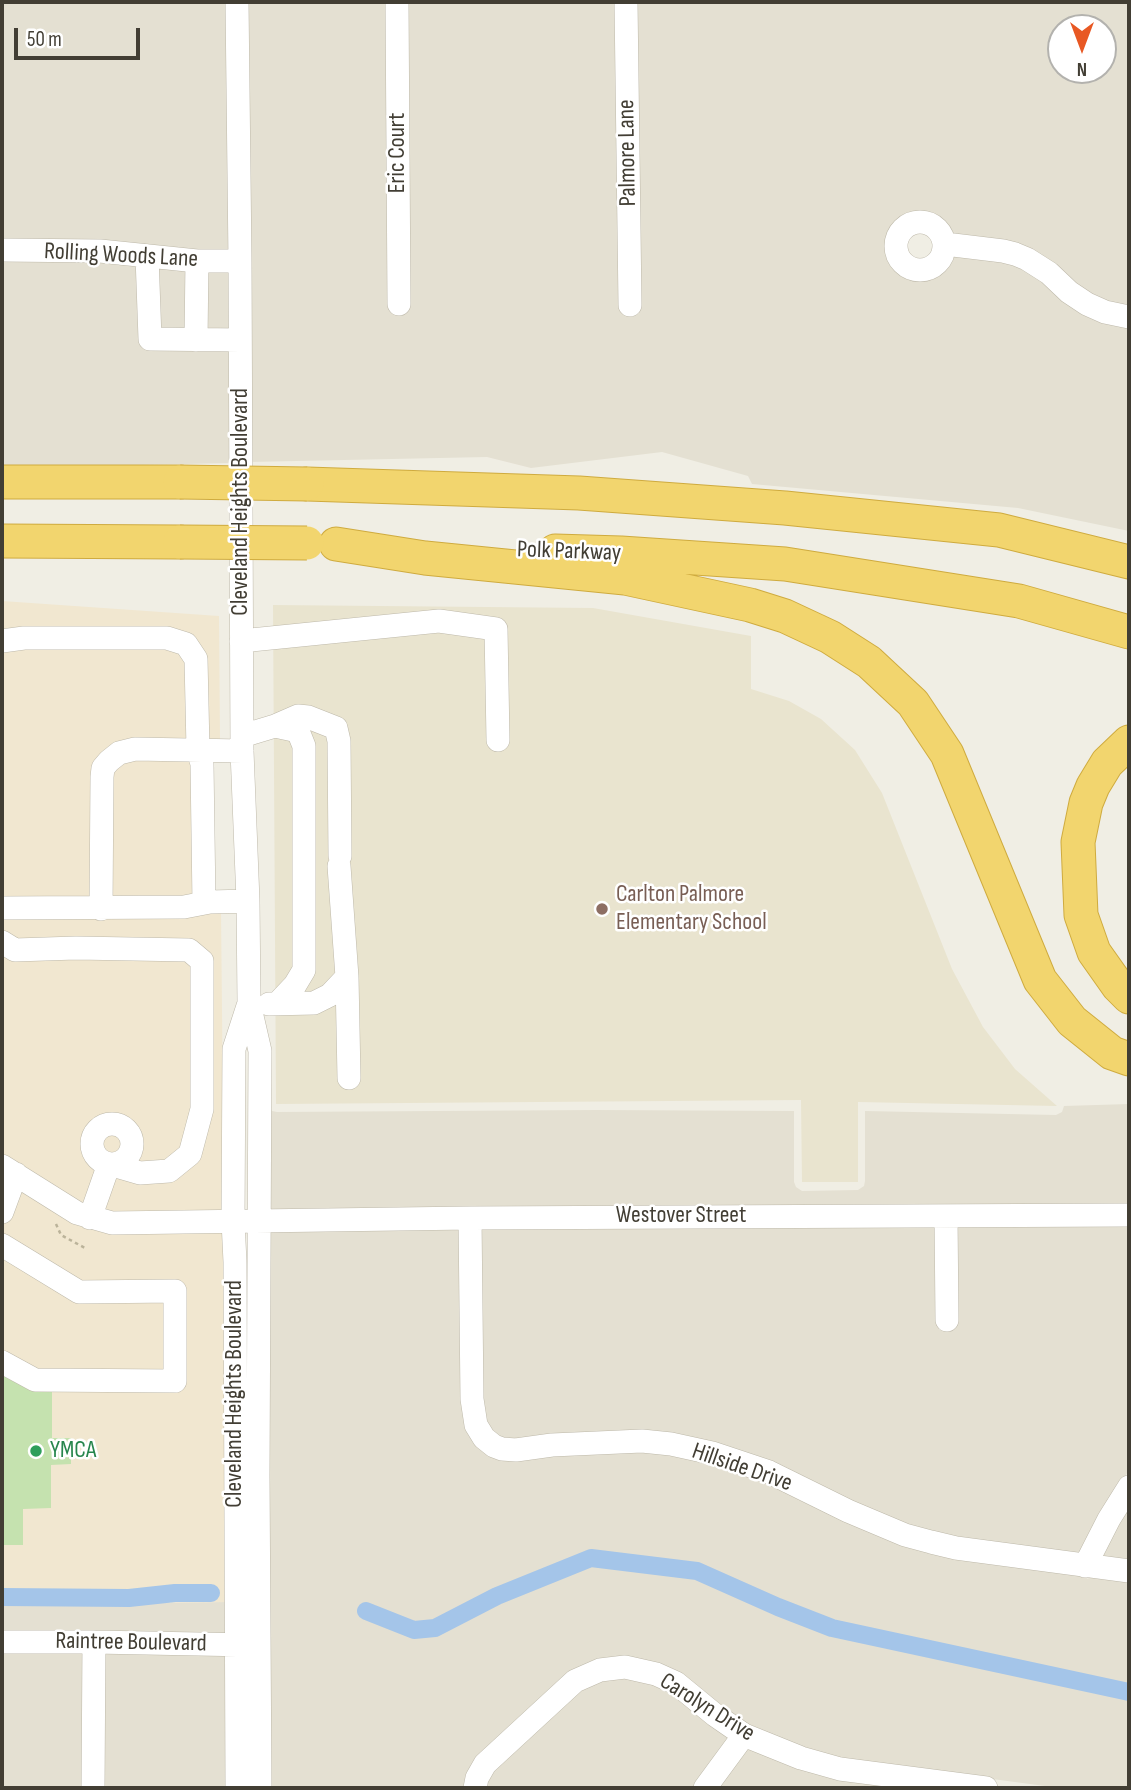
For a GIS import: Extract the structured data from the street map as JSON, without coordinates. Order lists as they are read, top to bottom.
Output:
{
  "streets": {
    "highway": ["Polk Parkway"],
    "street": [
      "Eric Court",
      "Palmore Lane",
      "Rolling Woods Lane",
      "Cleveland Heights Boulevard",
      "Westover Street",
      "Hillside Drive",
      "Raintree Boulevard",
      "Carolyn Drive"
    ]
  },
  "crossings": [
    ["Rolling Woods Lane", "Cleveland Heights Boulevard"],
    ["Cleveland Heights Boulevard", "Westover Street"],
    ["Cleveland Heights Boulevard", "Raintree Boulevard"],
    ["Westover Street", "Hillside Drive"]
  ],
  "places": ["Carlton Palmore Elementary School", "YMCA"],
  "scale_bar": "50 m",
  "north": "bottom"
}
